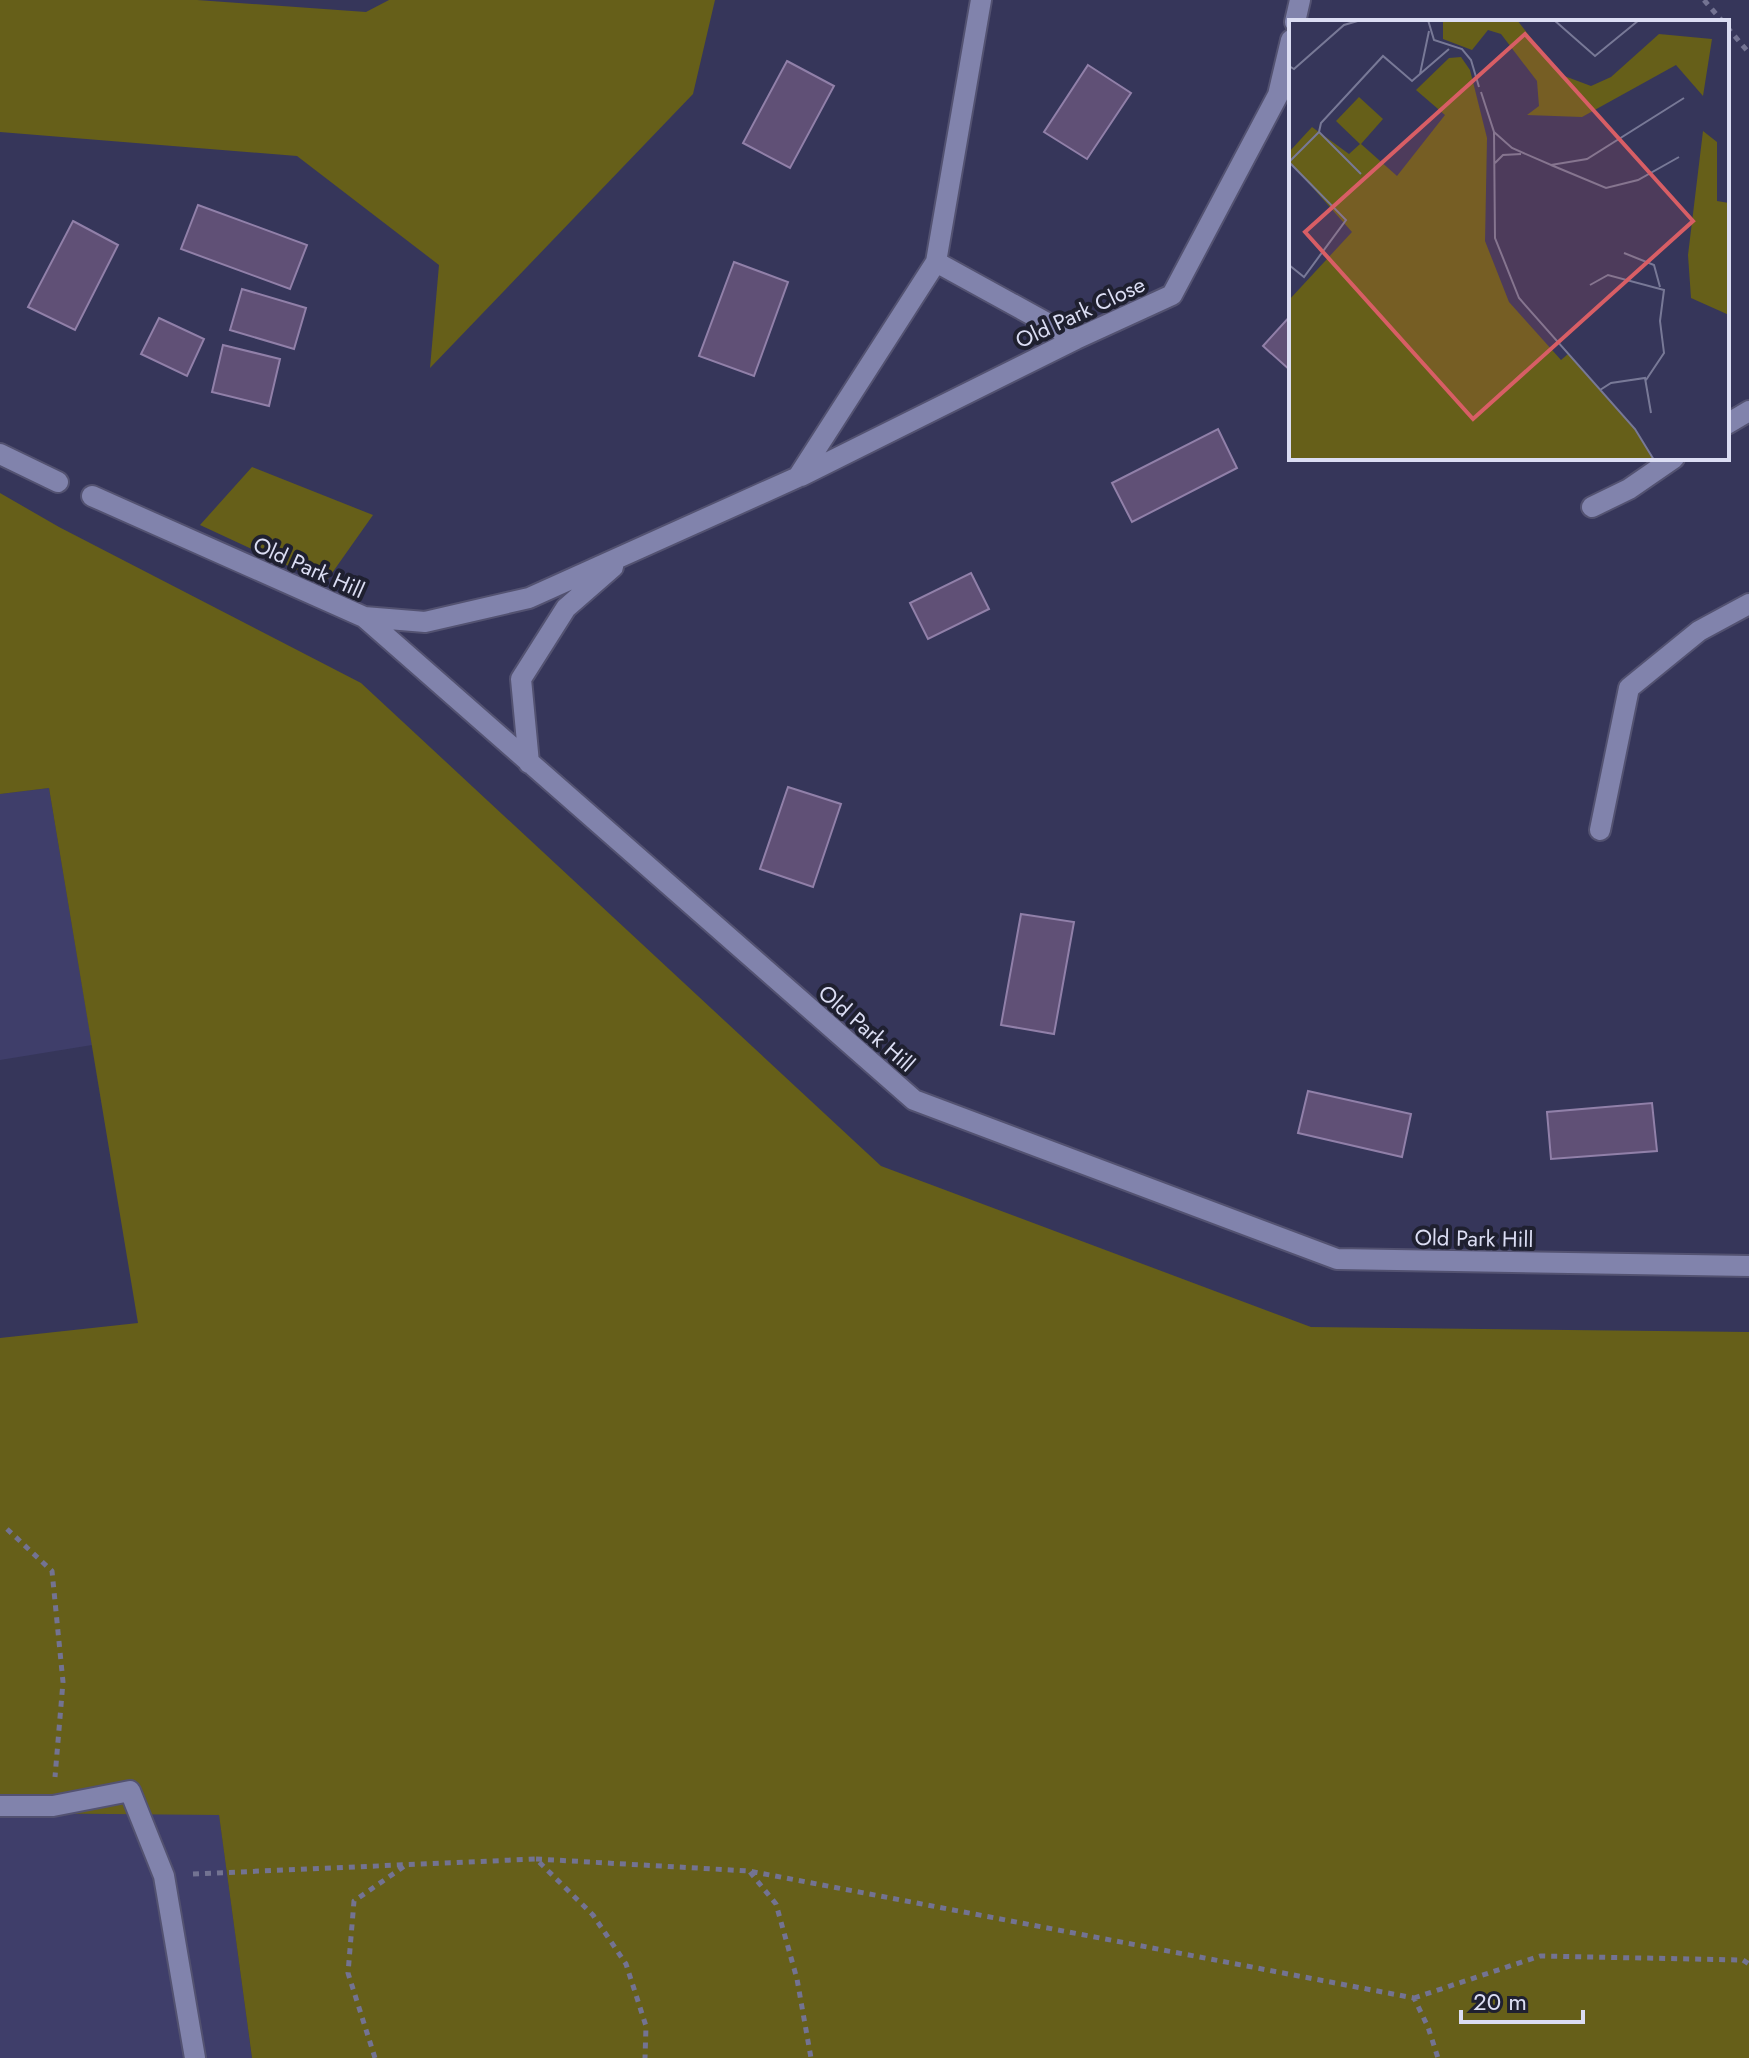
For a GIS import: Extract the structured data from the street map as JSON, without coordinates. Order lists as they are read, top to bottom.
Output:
{
  "streets": {
    "street": ["Old Park Close", "Old Park Hill"]
  },
  "crossings": [
    ["Old Park Close", "Old Park Hill"]
  ],
  "scale_bar": "20 m"
}
